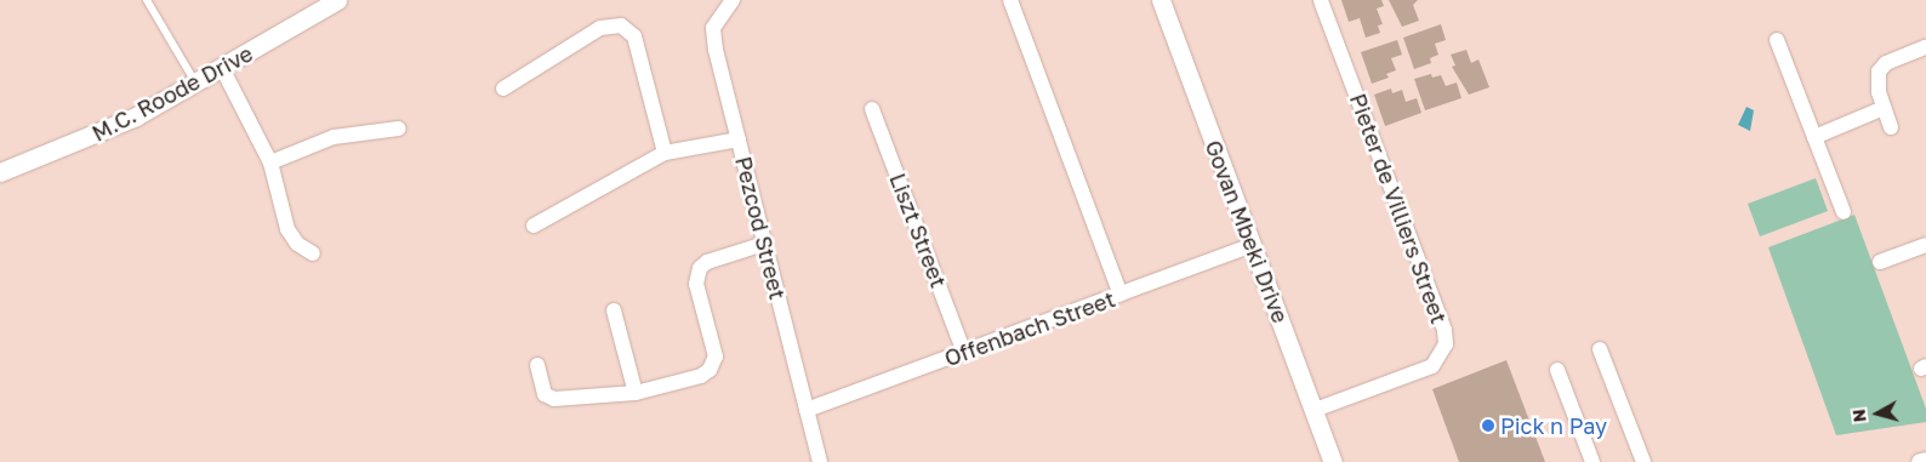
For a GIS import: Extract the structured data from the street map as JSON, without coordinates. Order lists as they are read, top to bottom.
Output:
{
  "streets": {
    "street": [
      "M.C. Roode Drive",
      "Pieter de Villiers Street",
      "Pezcod Street",
      "Liszt Street",
      "Govan Mbeki Drive",
      "Offenbach Street"
    ]
  },
  "crossings": [
    ["Pieter de Villiers Street", "Govan Mbeki Drive"],
    ["Pezcod Street", "Offenbach Street"],
    ["Liszt Street", "Offenbach Street"],
    ["Govan Mbeki Drive", "Offenbach Street"]
  ],
  "places": ["Pick n Pay"],
  "north": "left"
}
